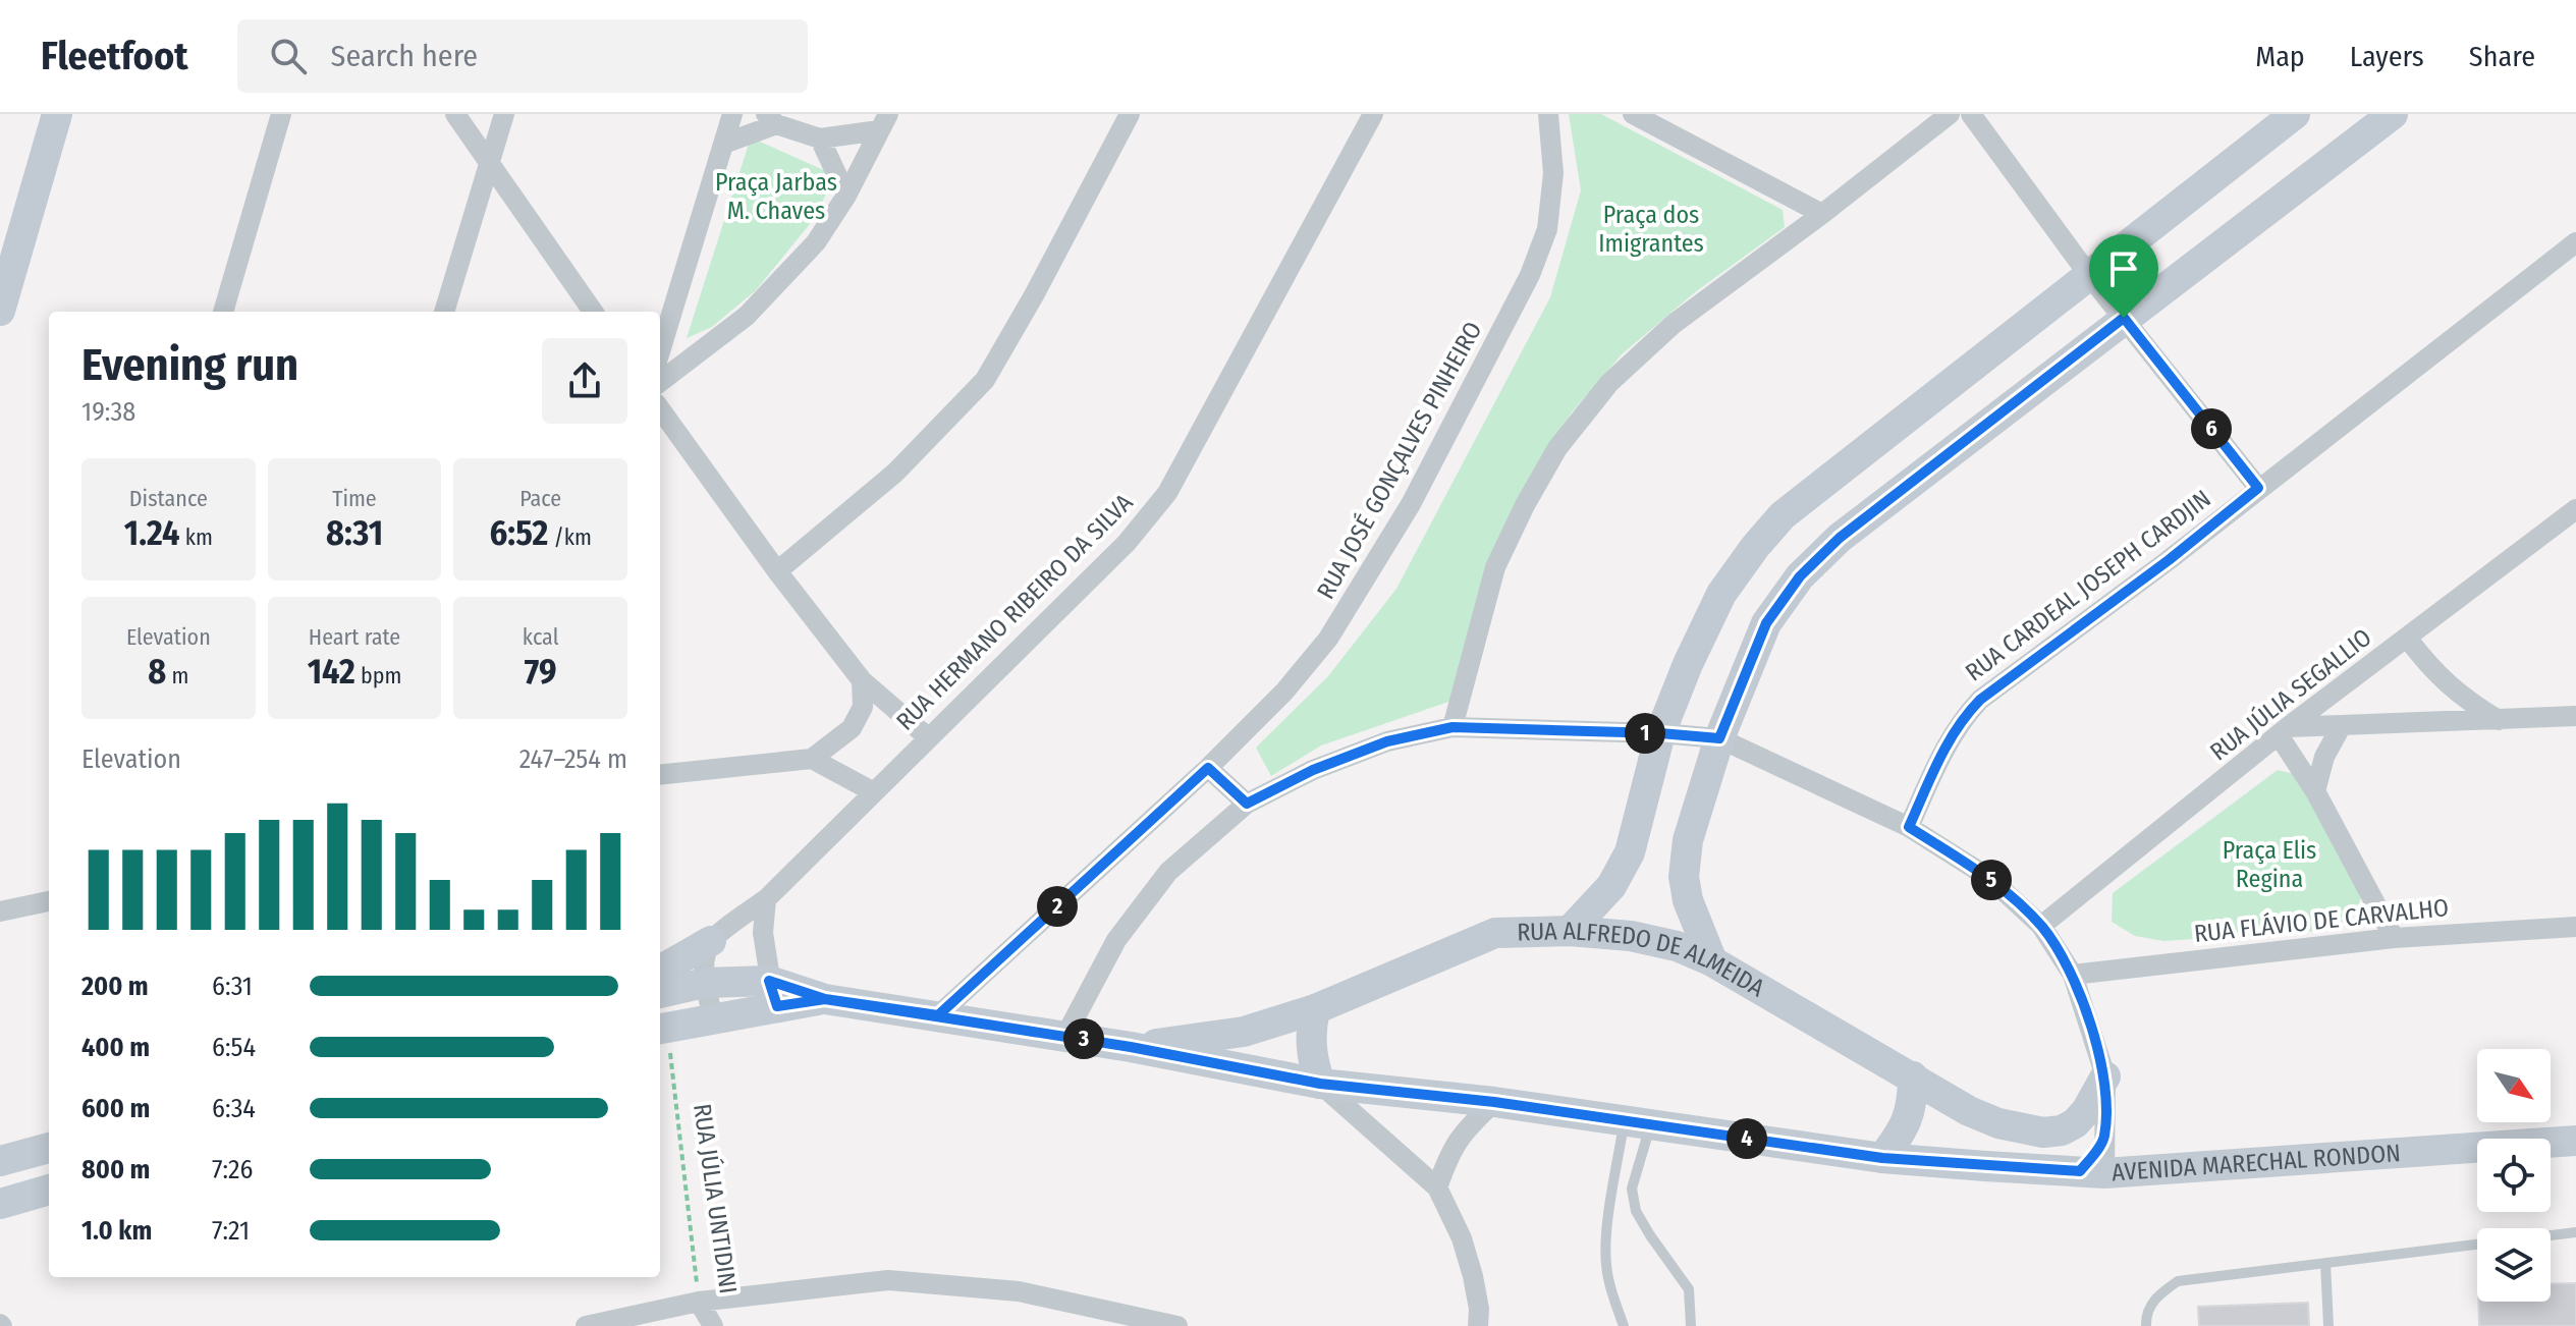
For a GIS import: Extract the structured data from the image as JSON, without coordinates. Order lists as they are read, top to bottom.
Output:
{
  "streets": {
    "street": [
      "RUA JOSÉ GONÇALVES PINHEIRO",
      "RUA CARDEAL JOSEPH CARDJIN",
      "RUA HERMANO RIBEIRO DA SILVA",
      "RUA JÚLIA SEGALLIO",
      "RUA FLÁVIO DE CARVALHO",
      "RUA ALFREDO DE ALMEIDA",
      "AVENIDA MARECHAL RONDON",
      "RUA JÚLIA UNTIDINI"
    ]
  },
  "crossings": [
    ["RUA JOSÉ GONÇALVES PINHEIRO", "AVENIDA MARECHAL RONDON"],
    ["RUA ALFREDO DE ALMEIDA", "AVENIDA MARECHAL RONDON"],
    ["AVENIDA MARECHAL RONDON", "RUA JÚLIA UNTIDINI"]
  ],
  "parks": ["Praça Jarbas M. Chaves", "Praça dos Imigrantes", "Praça Elis Regina"],
  "north": "bottom right",
  "page": {
    "header": "Fleetfoot",
    "search": "Search here",
    "nav": ["Map", "Layers", "Share"],
    "heading": ["Evening run", "19:38"],
    "pins": [
      "6",
      "1",
      "5",
      "2",
      "3",
      "4"
    ],
    "stats": [
      ["Distance", "1.24 km"],
      ["Time", "8:31"],
      ["Pace", "6:52 /km"],
      ["Elevation", "8 m"],
      ["Heart rate", "142 bpm"],
      ["kcal", "79"]
    ],
    "chart": ["Elevation", "247–254 m"],
    "list": [
      {
        "name": "200 m",
        "note": "6:31"
      },
      {
        "name": "400 m",
        "note": "6:54"
      },
      {
        "name": "600 m",
        "note": "6:34"
      },
      {
        "name": "800 m",
        "note": "7:26"
      },
      {
        "name": "1.0 km",
        "note": "7:21"
      }
    ]
  }
}
